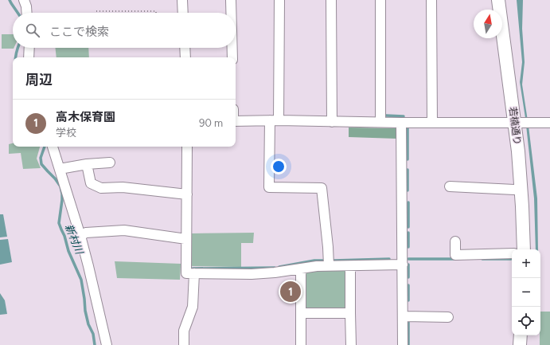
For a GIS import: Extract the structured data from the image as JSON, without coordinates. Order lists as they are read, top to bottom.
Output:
{
  "streets": {
    "street": ["若楠通り"]
  },
  "water": ["新村川"],
  "north": "top",
  "page": {
    "search": "ここで検索",
    "heading": "周辺",
    "list": [
      {
        "mark": "1",
        "name": "高木保育園",
        "note": "学校",
        "value": "90 m"
      }
    ],
    "map_buttons": ["+", "−"],
    "pins": "1"
  }
}
